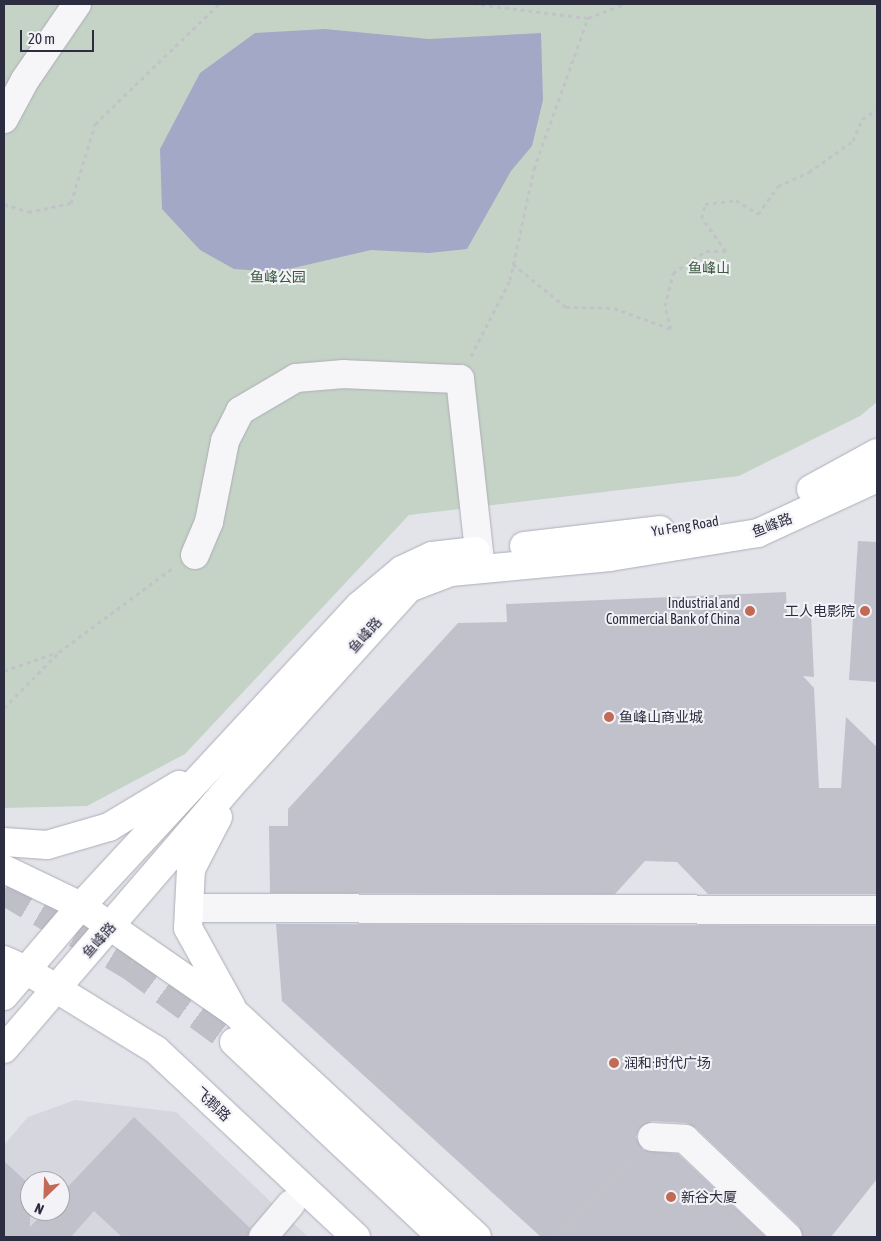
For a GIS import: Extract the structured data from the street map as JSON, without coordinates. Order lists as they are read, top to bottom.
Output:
{
  "streets": {
    "main road": ["鱼峰路", "Yu Feng Road", "飞鹅路"]
  },
  "crossings": [
    ["鱼峰路", "Yu Feng Road"],
    ["鱼峰路", "飞鹅路"]
  ],
  "parks": ["鱼峰山", "鱼峰公园"],
  "places": [
    "Industrial and Commercial Bank of China",
    "工人电影院",
    "鱼峰山商业城",
    "润和·时代广场",
    "新谷大厦"
  ],
  "scale_bar": "20 m",
  "north": "bottom left"
}
